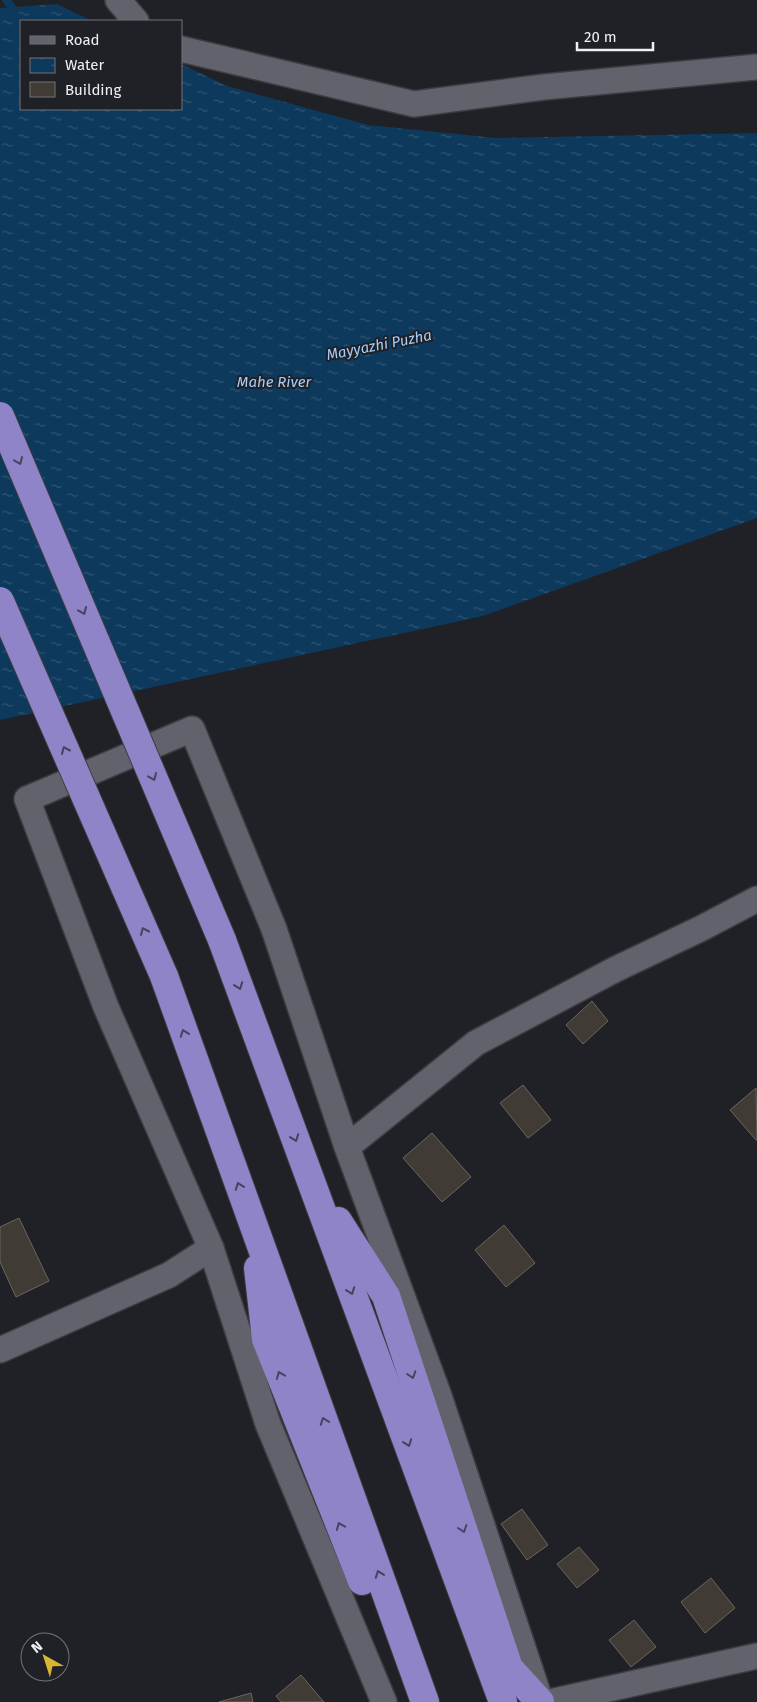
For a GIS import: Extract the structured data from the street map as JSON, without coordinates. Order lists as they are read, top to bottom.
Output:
{
  "water": ["Mayyazhi Puzha", "Mahe River"],
  "legend": ["Road", "Water", "Building"],
  "scale_bar": "20 m",
  "north": "top left"
}
